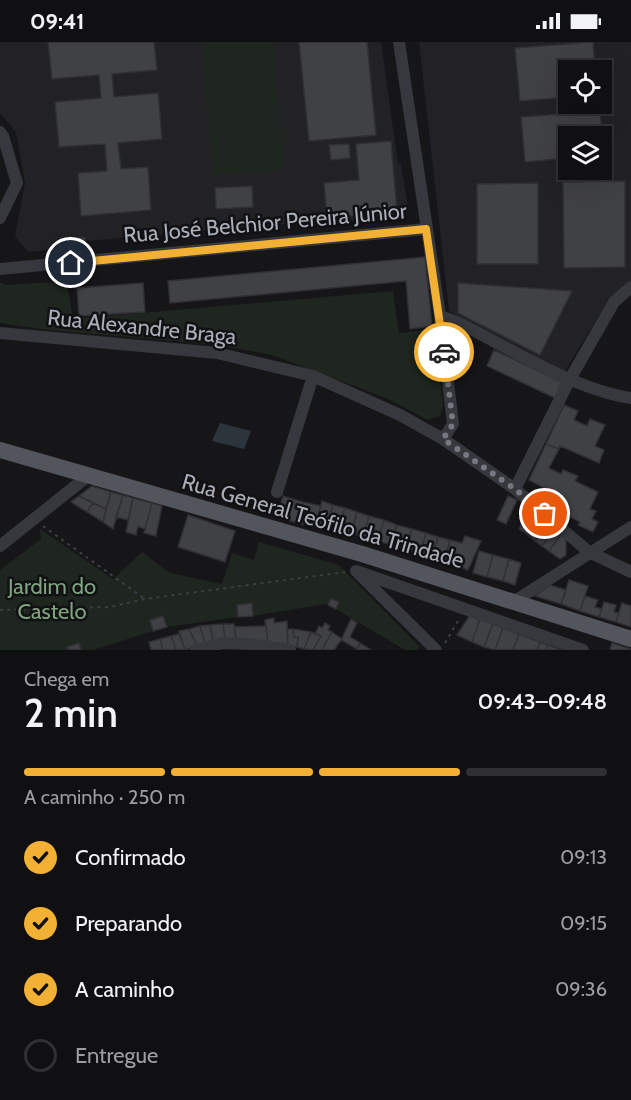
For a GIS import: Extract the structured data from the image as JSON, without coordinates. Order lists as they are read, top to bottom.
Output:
{
  "streets": {
    "main road": ["Rua General Teófilo da Trindade"],
    "street": ["Rua José Belchior Pereira Júnior", "Rua Alexandre Braga"]
  },
  "parks": ["Jardim do Castelo"],
  "page": {
    "status": "09:41",
    "heading": ["2 min", "Chega em", "09:43–09:48"],
    "bar": "A caminho · 250 m",
    "list": [
      ["Confirmado", "09:13"],
      ["Preparando", "09:15"],
      ["A caminho", "09:36"],
      "Entregue"
    ]
  }
}
